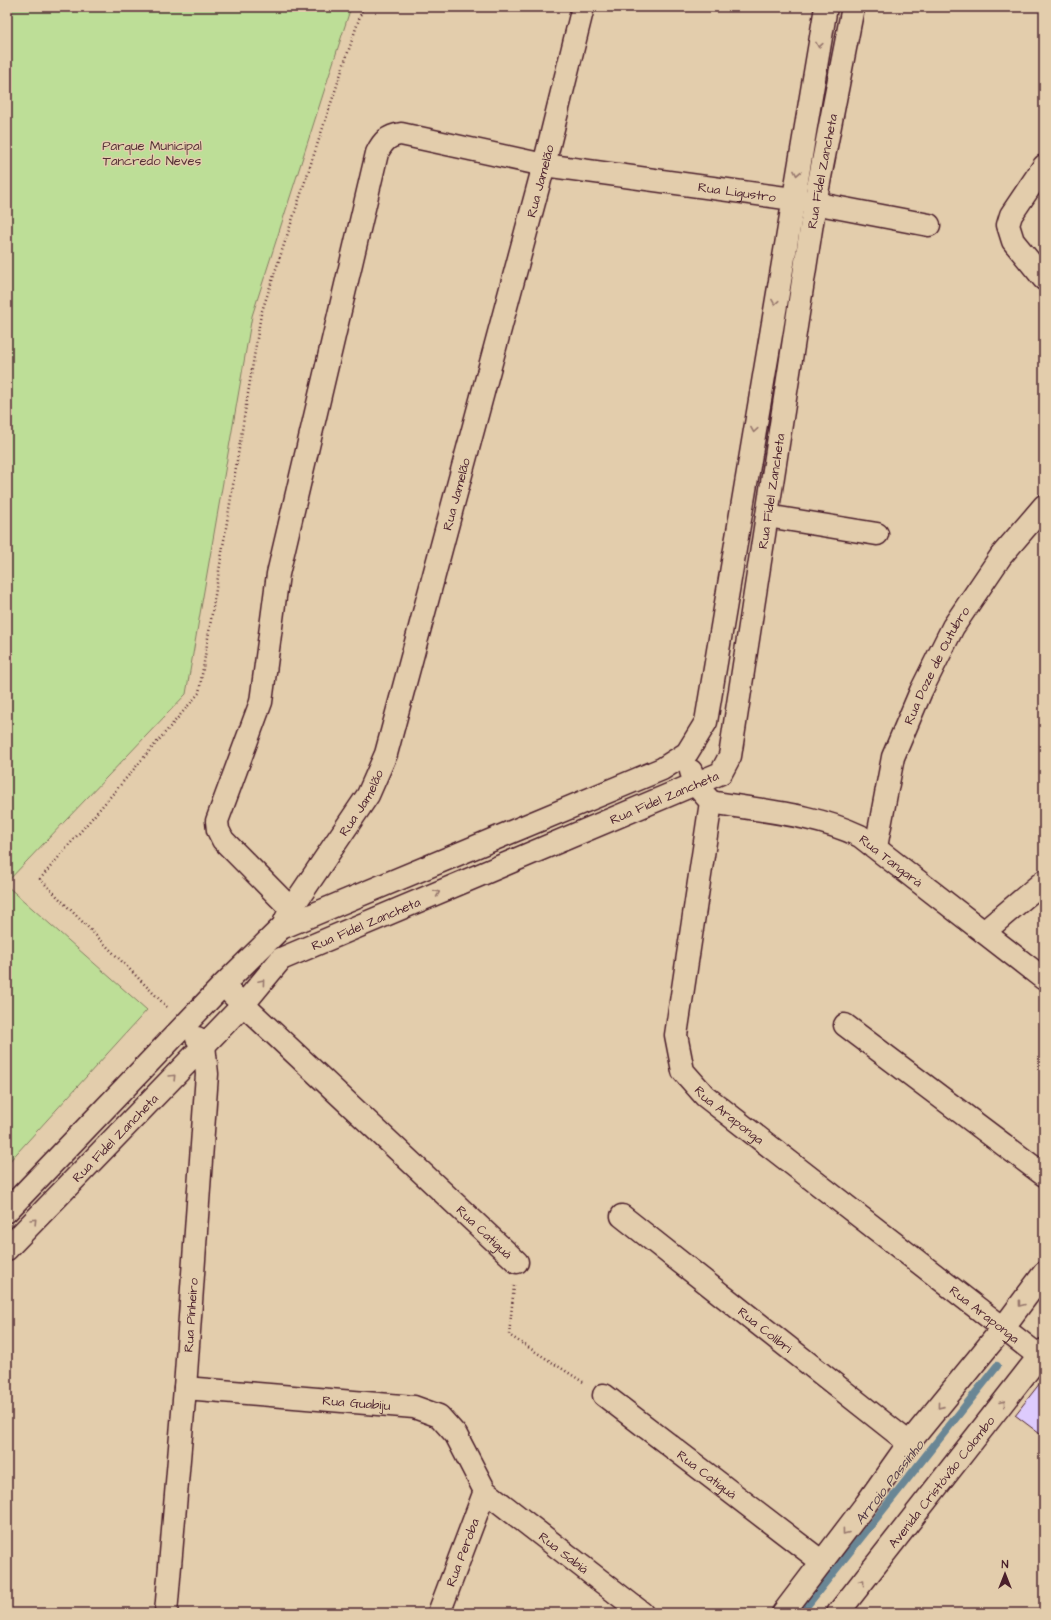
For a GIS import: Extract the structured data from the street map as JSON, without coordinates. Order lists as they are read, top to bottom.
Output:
{
  "streets": {
    "street": [
      "Rua Fidel Zancheta",
      "Rua Jamelão",
      "Rua Ligustro",
      "Rua Doze de Outubro",
      "Rua Tangará",
      "Rua Araponga",
      "Rua Catiguá",
      "Rua Pinheiro",
      "Rua Colibri",
      "Rua Guabiju",
      "Avenida Cristóvão Colombo",
      "Rua Peroba",
      "Rua Sabiá"
    ]
  },
  "crossings": [
    ["Rua Fidel Zancheta", "Rua Jamelão"],
    ["Rua Fidel Zancheta", "Rua Ligustro"],
    ["Rua Fidel Zancheta", "Rua Catiguá"],
    ["Rua Fidel Zancheta", "Rua Pinheiro"],
    ["Rua Jamelão", "Rua Ligustro"],
    ["Rua Doze de Outubro", "Rua Tangará"],
    ["Rua Tangará", "Rua Araponga"],
    ["Rua Araponga", "Avenida Cristóvão Colombo"],
    ["Rua Pinheiro", "Rua Guabiju"],
    ["Rua Guabiju", "Rua Peroba"],
    ["Rua Guabiju", "Rua Sabiá"],
    ["Rua Peroba", "Rua Sabiá"]
  ],
  "water": ["Arroio Passinho"],
  "parks": ["Parque Municipal Tancredo Neves"],
  "north": "top"
}
